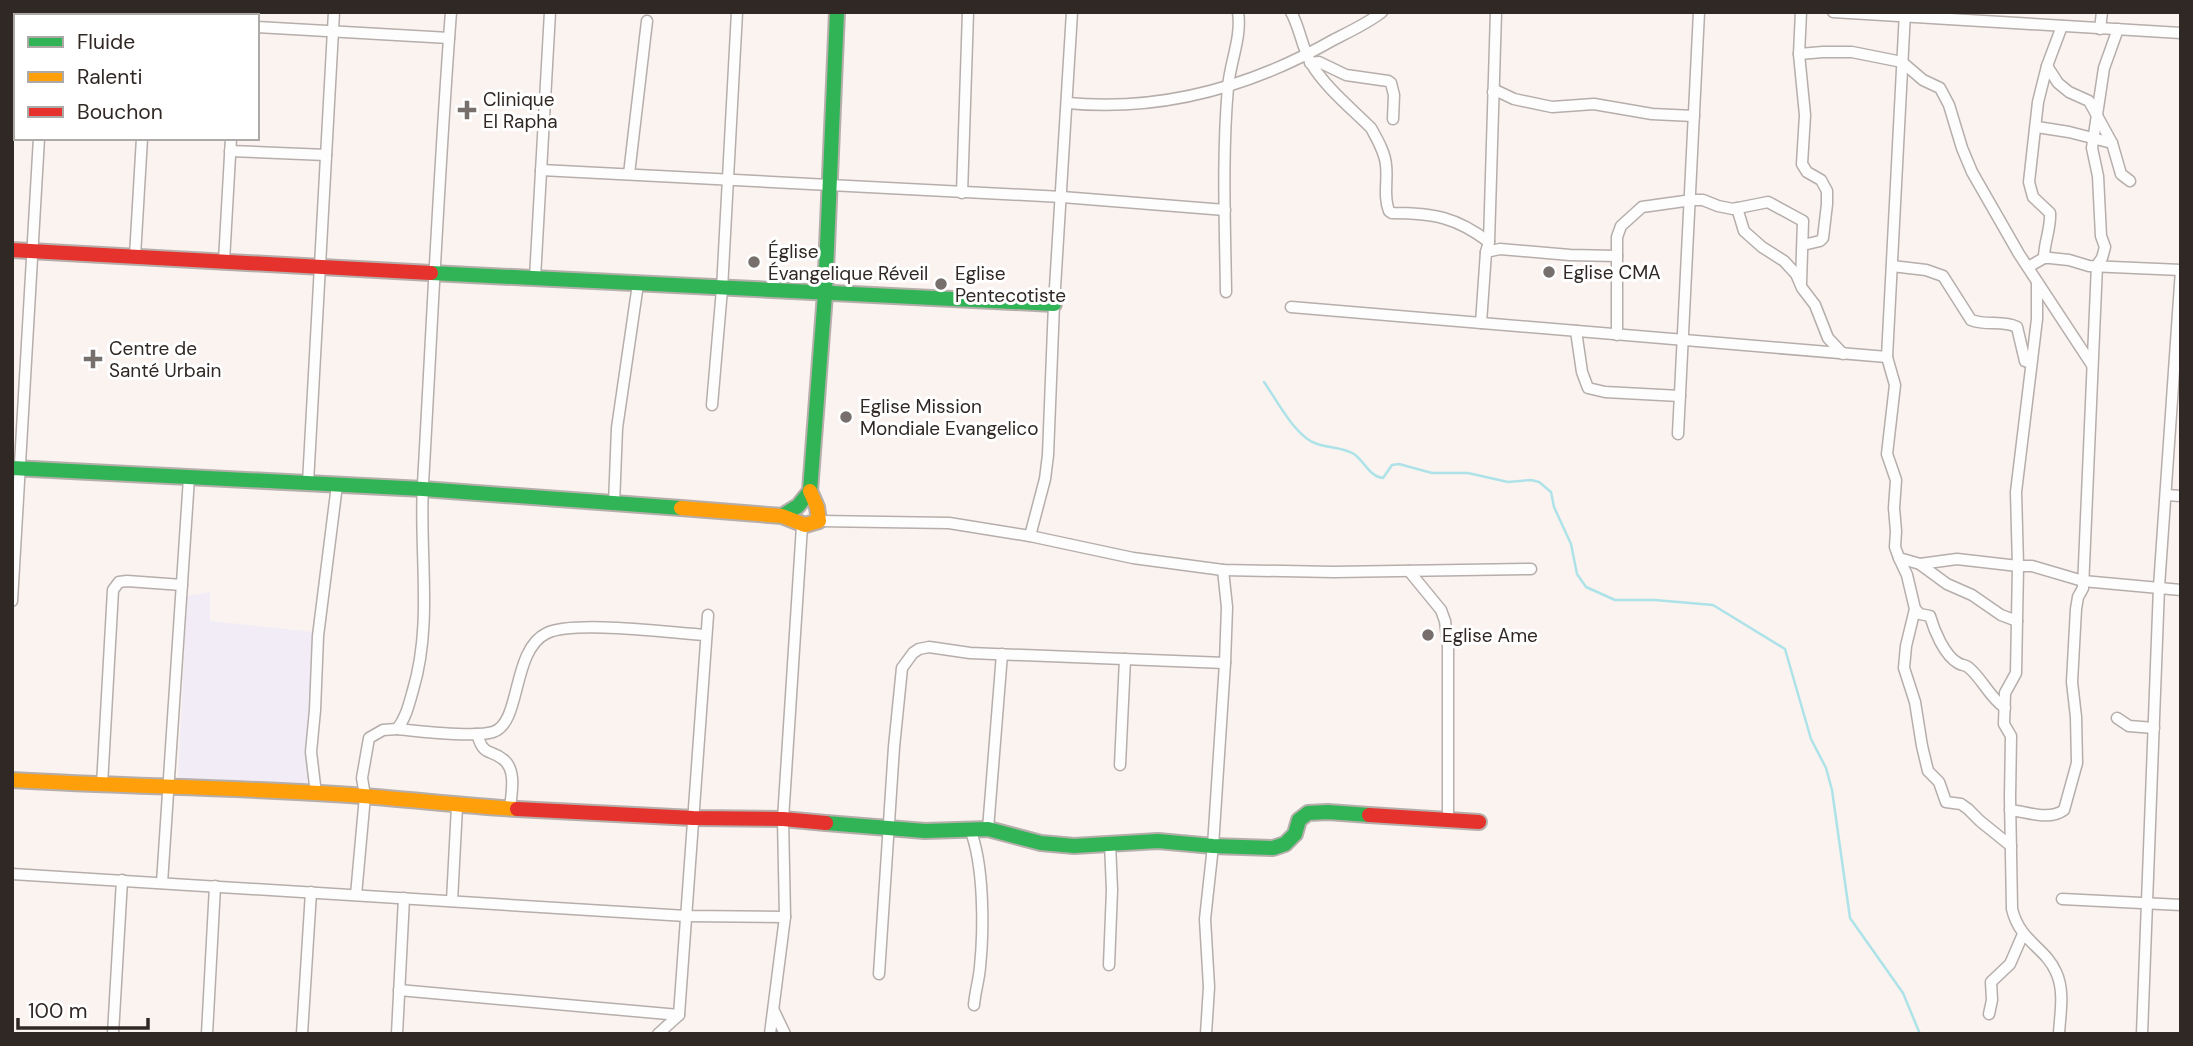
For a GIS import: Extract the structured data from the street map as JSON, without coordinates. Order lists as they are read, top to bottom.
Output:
{
  "places": {
    "health": ["Clinique El Rapha", "Centre de Santé Urbain"],
    "other": [
      "Église Évangelique Réveil",
      "Eglise CMA",
      "Eglise Pentecotiste",
      "Eglise Mission Mondiale Evangelico",
      "Eglise Ame"
    ]
  },
  "legend": ["Fluide", "Ralenti", "Bouchon"],
  "scale_bar": "100 m"
}
